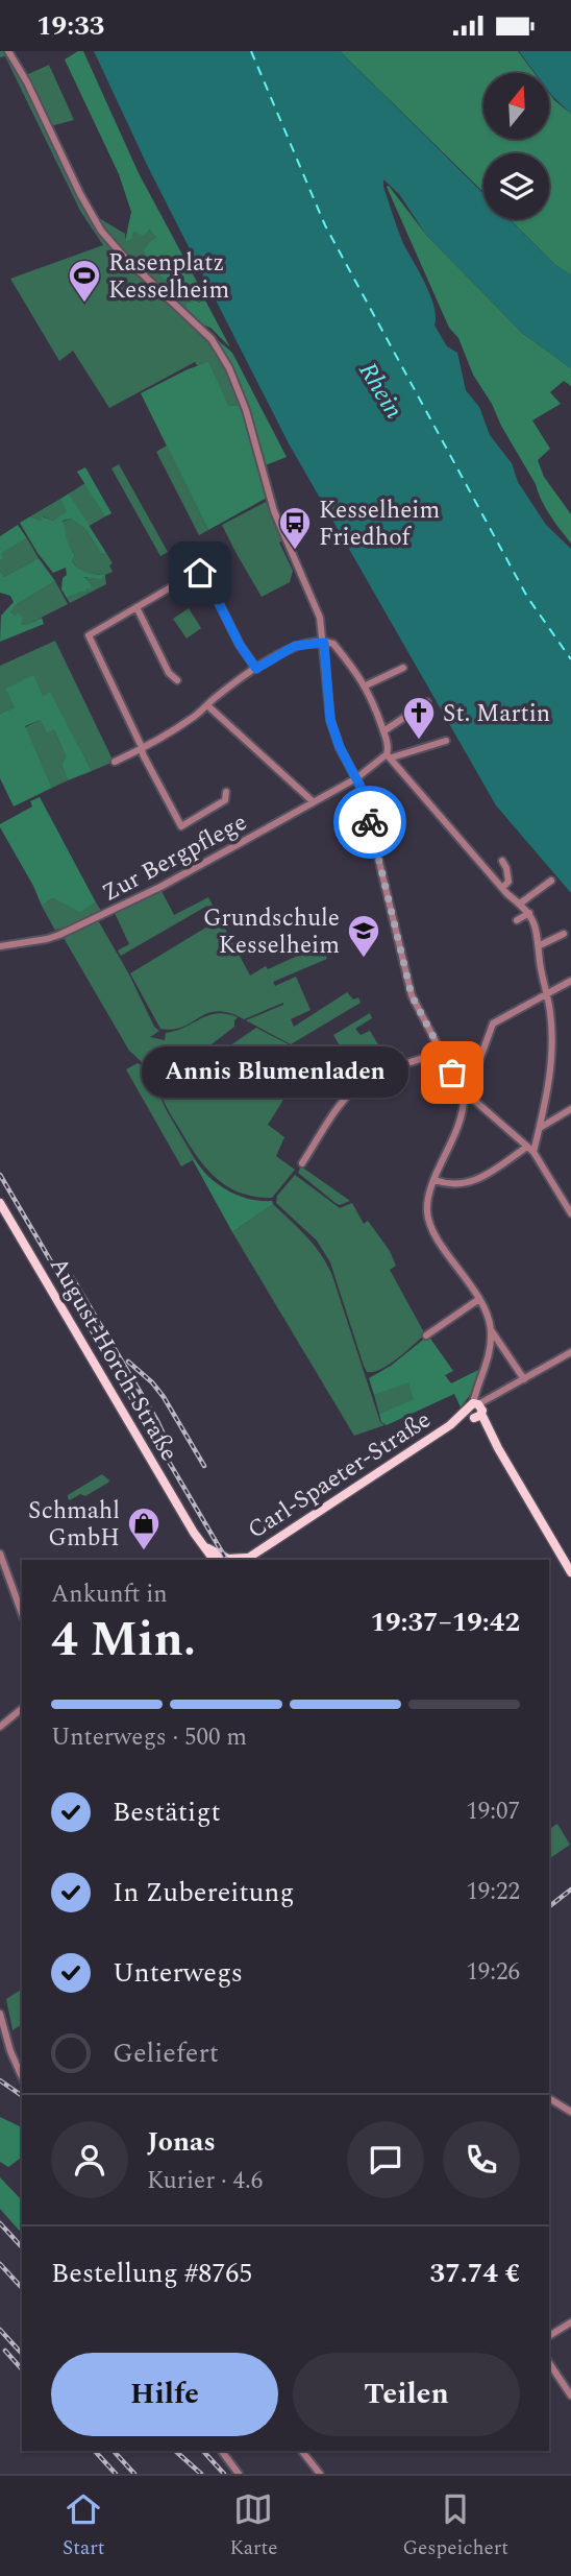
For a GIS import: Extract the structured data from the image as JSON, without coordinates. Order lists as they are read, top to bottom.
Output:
{
  "streets": {
    "main road": ["August-Horch-Straße", "Carl-Spaeter-Straße"],
    "street": ["Zur Bergpflege"]
  },
  "crossings": [
    ["August-Horch-Straße", "Carl-Spaeter-Straße"]
  ],
  "water": ["Rhein"],
  "places": {
    "sports": ["Rasenplatz Kesselheim"],
    "bus stop": ["Kesselheim Friedhof"],
    "church": ["St. Martin"],
    "school or university": ["Grundschule Kesselheim"],
    "other": ["Annis Blumenladen"],
    "shop": ["Schmahl GmbH"]
  },
  "north": "top",
  "page": {
    "status": "19:33",
    "bubble": "Annis Blumenladen",
    "heading": ["4 Min.", "Ankunft in", "19:37–19:42"],
    "panel": [
      "Jonas",
      "Kurier · 4.6",
      "Bestellung #8765",
      "37.74 €"
    ],
    "bar": "Unterwegs · 500 m",
    "list": [
      ["Bestätigt", "19:07"],
      ["In Zubereitung", "19:22"],
      ["Unterwegs", "19:26"],
      "Geliefert"
    ],
    "buttons": ["Hilfe", "Teilen"],
    "tabs": ["Start", "Karte", "Gespeichert"]
  }
}
